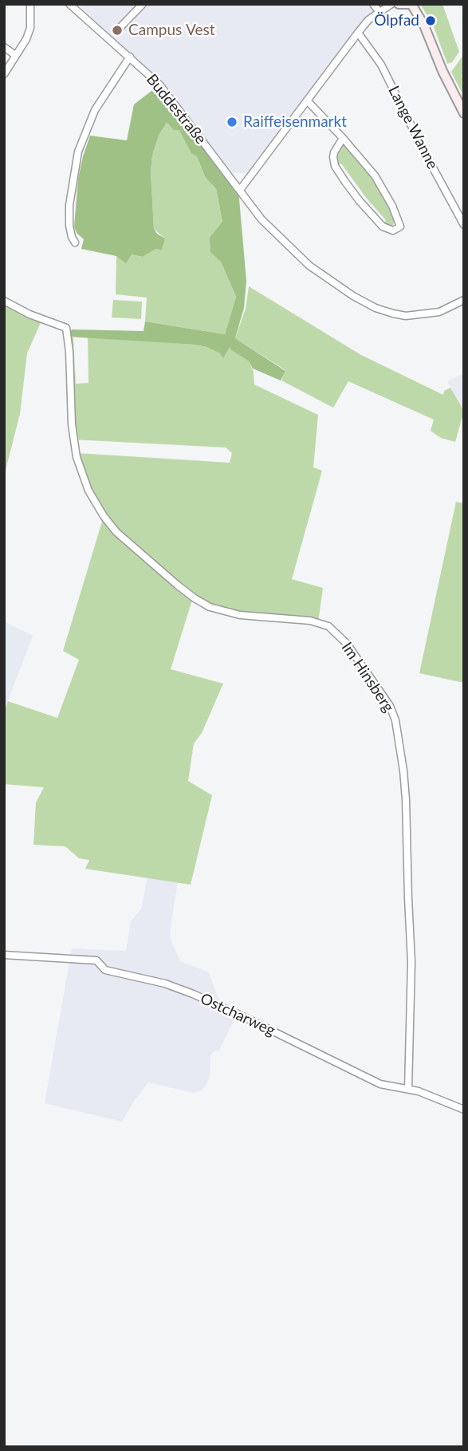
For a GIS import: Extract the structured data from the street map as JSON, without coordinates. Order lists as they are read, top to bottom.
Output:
{
  "streets": {
    "street": [
      "Buddestraße",
      "Lange Wanne",
      "Im Hinsberg",
      "Ostcharweg"
    ]
  },
  "crossings": [
    ["Im Hinsberg", "Ostcharweg"]
  ],
  "places": ["Ölpfad", "Campus Vest", "Raiffeisenmarkt"]
}
